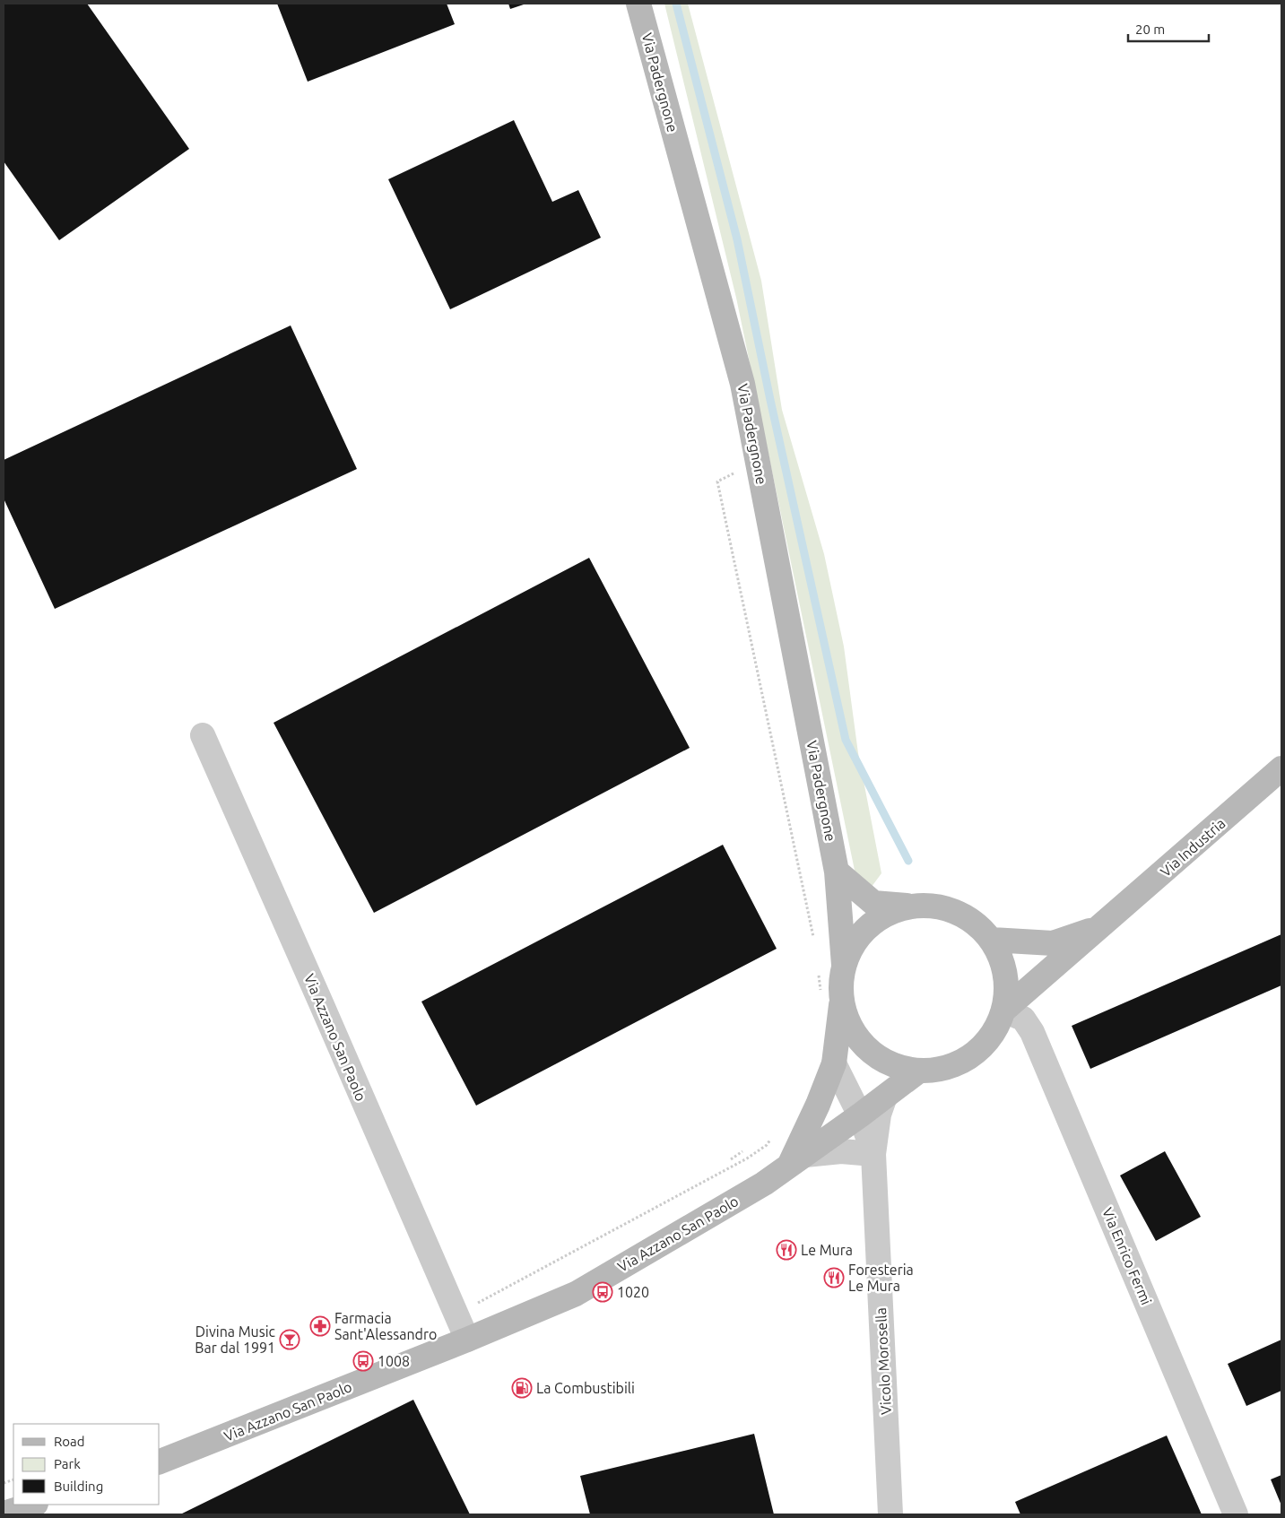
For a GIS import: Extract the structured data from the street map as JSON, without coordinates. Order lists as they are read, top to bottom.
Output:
{
  "streets": {
    "street": [
      "Via Padergnone",
      "Via Industria",
      "Via Azzano San Paolo",
      "Via Enrico Fermi",
      "Vicolo Morosella"
    ]
  },
  "crossings": [
    ["Via Industria", "Via Enrico Fermi"]
  ],
  "places": {
    "restaurant": ["Le Mura", "Foresteria Le Mura"],
    "bus stop": ["1020", "1008"],
    "pharmacy": ["Farmacia Sant'Alessandro"],
    "bar": ["Divina Music Bar dal 1991"],
    "fuel station": ["La Combustibili"]
  },
  "legend": ["Road", "Park", "Building"],
  "scale_bar": "20 m"
}
